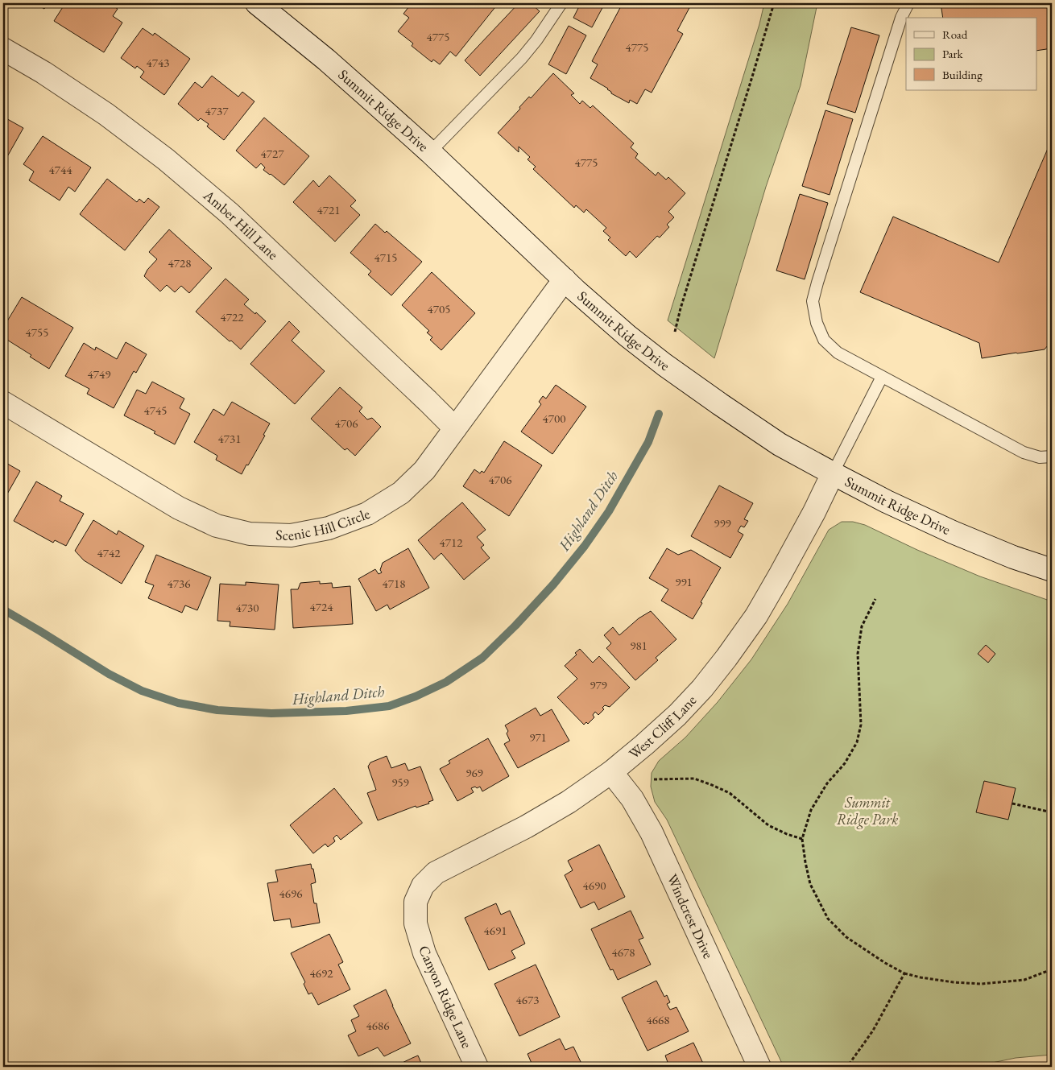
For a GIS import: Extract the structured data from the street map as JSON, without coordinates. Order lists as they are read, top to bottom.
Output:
{
  "streets": {
    "street": [
      "Summit Ridge Drive",
      "Amber Hill Lane",
      "Scenic Hill Circle",
      "West Cliff Lane",
      "Windcrest Drive",
      "Canyon Ridge Lane"
    ]
  },
  "crossings": [
    ["Summit Ridge Drive", "Scenic Hill Circle"],
    ["Summit Ridge Drive", "West Cliff Lane"],
    ["Amber Hill Lane", "Scenic Hill Circle"],
    ["West Cliff Lane", "Windcrest Drive"],
    ["West Cliff Lane", "Canyon Ridge Lane"]
  ],
  "water": ["Highland Ditch"],
  "parks": ["Summit Ridge Park"],
  "house_numbers": [
    "4775",
    "4775",
    "4743",
    "4737",
    "4727",
    "4775",
    "4744",
    "4721",
    "4715",
    "4728",
    "4705",
    "4722",
    "4755",
    "4749",
    "4745",
    "4700",
    "4706",
    "4731",
    "4706",
    "999",
    "4712",
    "4742",
    "991",
    "4736",
    "4718",
    "4724",
    "4730",
    "981",
    "979",
    "971",
    "969",
    "959",
    "4690",
    "4696",
    "4691",
    "4678",
    "4692",
    "4673",
    "4668",
    "4686"
  ],
  "legend": ["Road", "Park", "Building"]
}
